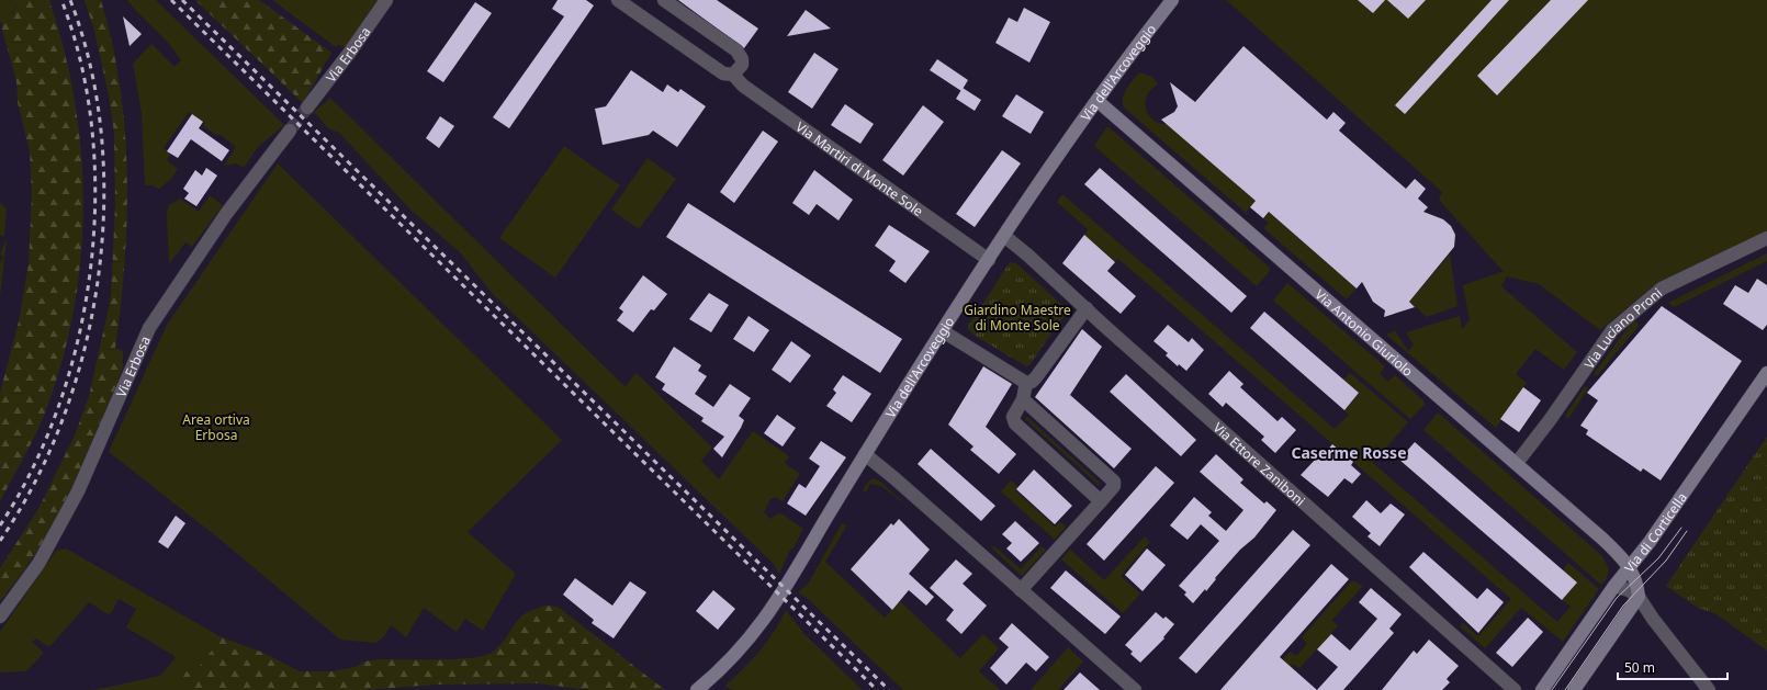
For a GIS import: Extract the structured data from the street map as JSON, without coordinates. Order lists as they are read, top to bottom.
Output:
{
  "streets": {
    "street": [
      "Via Erbosa",
      "Via dell'Arcoveggio",
      "Via Martiri di Monte Sole",
      "Via Luciano Proni",
      "Via Antonio Giuriolo",
      "Via Ettore Zaniboni",
      "Via di Corticella"
    ]
  },
  "crossings": [
    ["Via dell'Arcoveggio", "Via Martiri di Monte Sole"],
    ["Via dell'Arcoveggio", "Via Antonio Giuriolo"],
    ["Via dell'Arcoveggio", "Via Ettore Zaniboni"],
    ["Via Luciano Proni", "Via Antonio Giuriolo"],
    ["Via Antonio Giuriolo", "Via di Corticella"]
  ],
  "districts": ["Caserme Rosse"],
  "parks": ["Giardino Maestre di Monte Sole", "Area ortiva Erbosa"],
  "scale_bar": "50 m"
}
